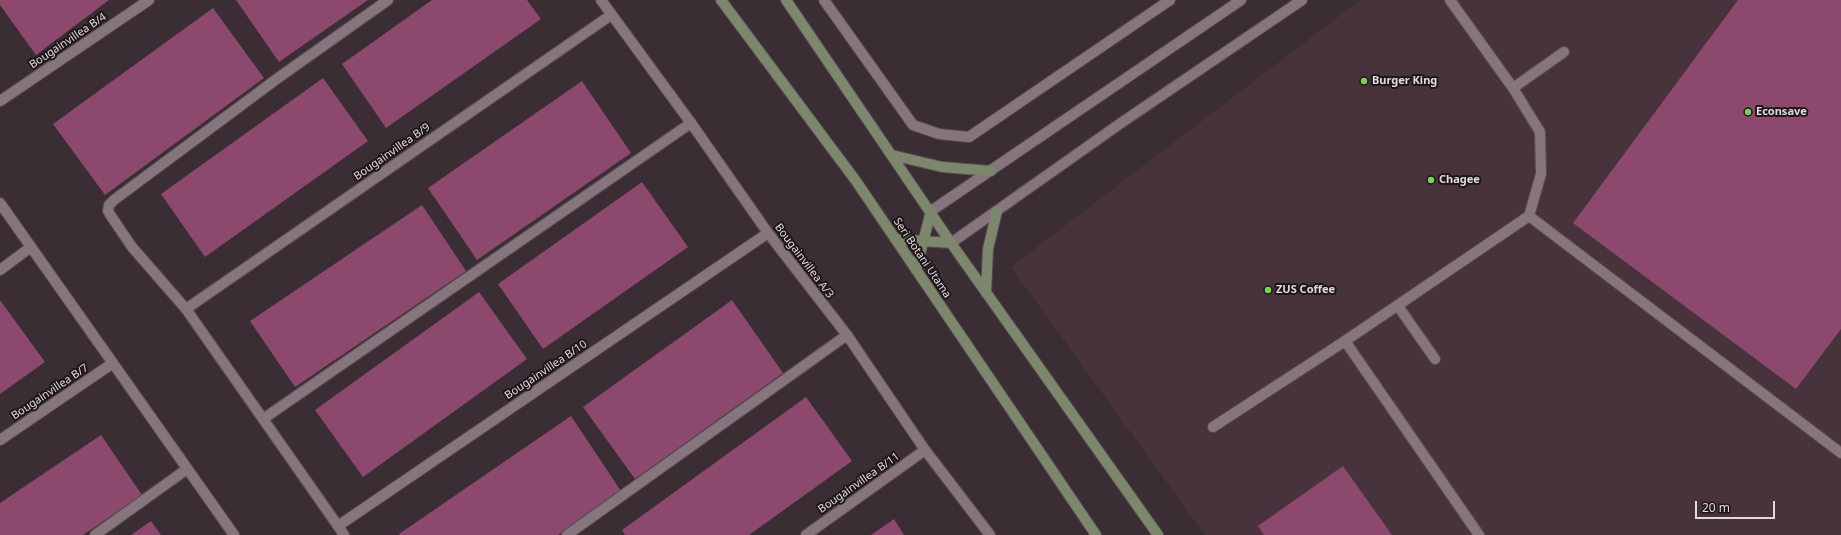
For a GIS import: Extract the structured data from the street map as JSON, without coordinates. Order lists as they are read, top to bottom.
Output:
{
  "streets": {
    "main road": ["Seri Botani Utama"],
    "street": [
      "Bougainvillea B/4",
      "Bougainvillea B/9",
      "Bougainvillea A/3",
      "Bougainvillea B/10",
      "Bougainvillea B/7",
      "Bougainvillea B/11"
    ]
  },
  "crossings": [
    ["Bougainvillea B/9", "Bougainvillea A/3"],
    ["Bougainvillea A/3", "Bougainvillea B/10"],
    ["Bougainvillea A/3", "Bougainvillea B/11"]
  ],
  "places": [
    "Burger King",
    "Econsave",
    "Chagee",
    "ZUS Coffee"
  ],
  "scale_bar": "20 m"
}
